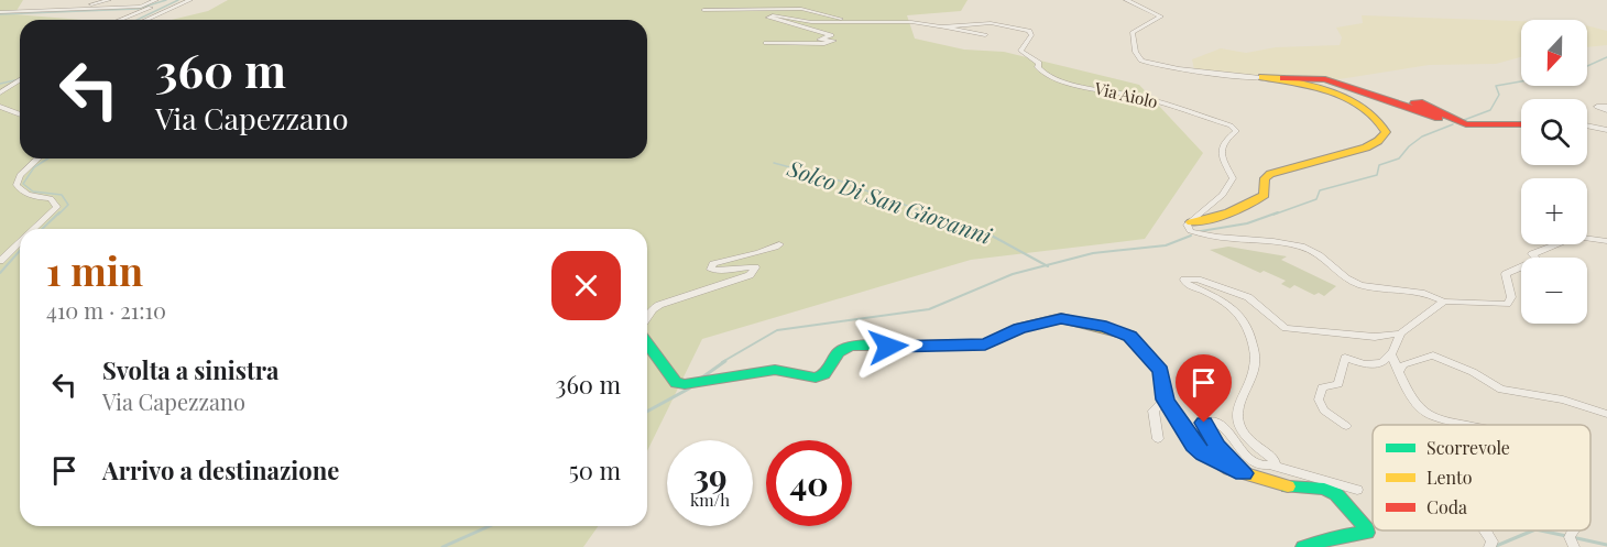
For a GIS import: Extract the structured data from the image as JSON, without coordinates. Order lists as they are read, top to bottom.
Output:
{
  "streets": {
    "street": ["Via Aiolo"]
  },
  "water": ["Solco Di San Giovanni"],
  "legend": ["Scorrevole", "Lento", "Coda"],
  "north": "bottom",
  "page": {
    "map_buttons": ["+", "−"],
    "turn": ["360 m", "Via Capezzano"],
    "heading": ["1 min", "410 m · 21:10"],
    "list": [
      {
        "name": "Svolta a sinistra",
        "note": "Via Capezzano",
        "value": "360 m"
      },
      {
        "name": "Arrivo a destinazione",
        "value": "50 m"
      }
    ],
    "speed": "39 km/h",
    "limit": "40"
  }
}
